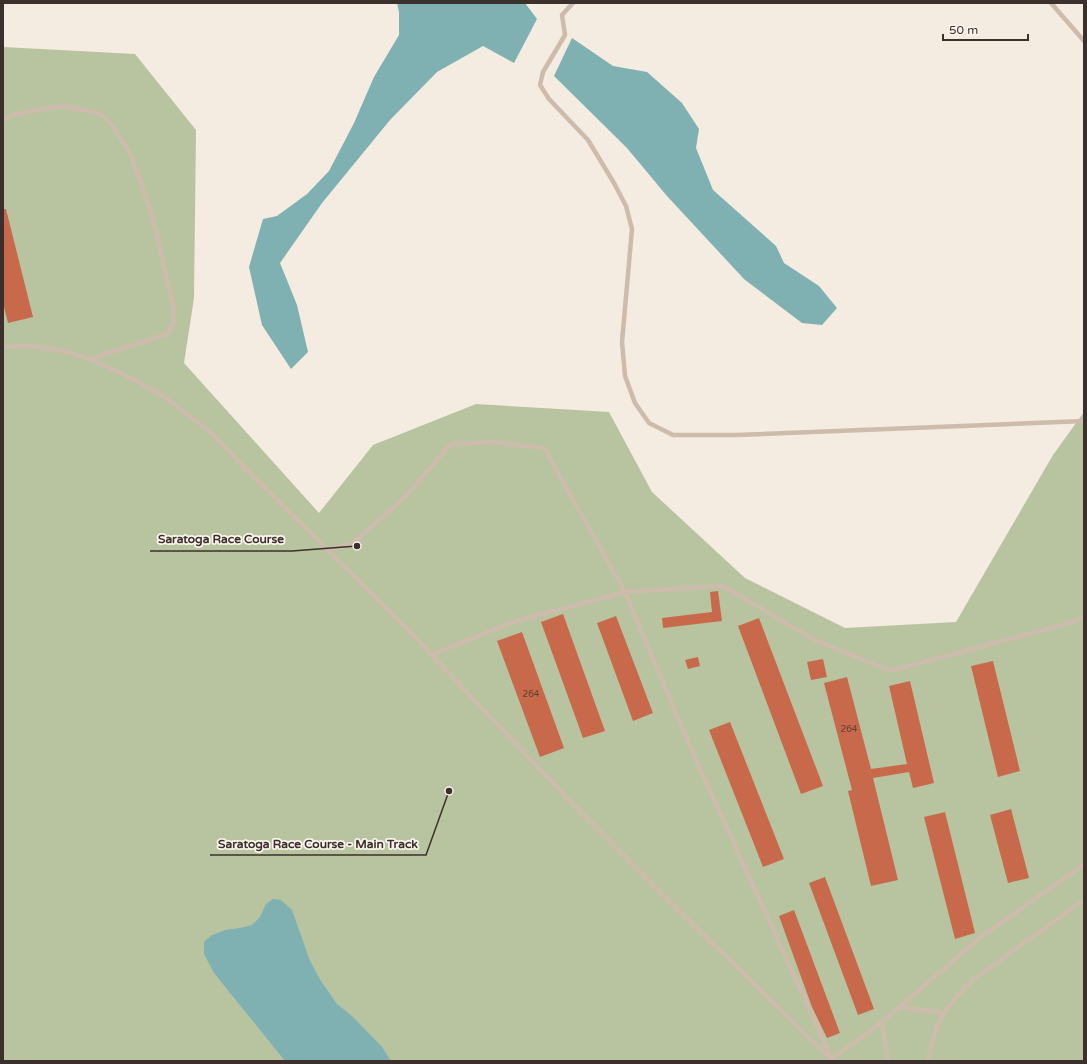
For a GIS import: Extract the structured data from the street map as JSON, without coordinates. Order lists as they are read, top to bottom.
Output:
{
  "places": ["Saratoga Race Course", "Saratoga Race Course - Main Track"],
  "house_numbers": ["264", "264"],
  "scale_bar": "50 m"
}
